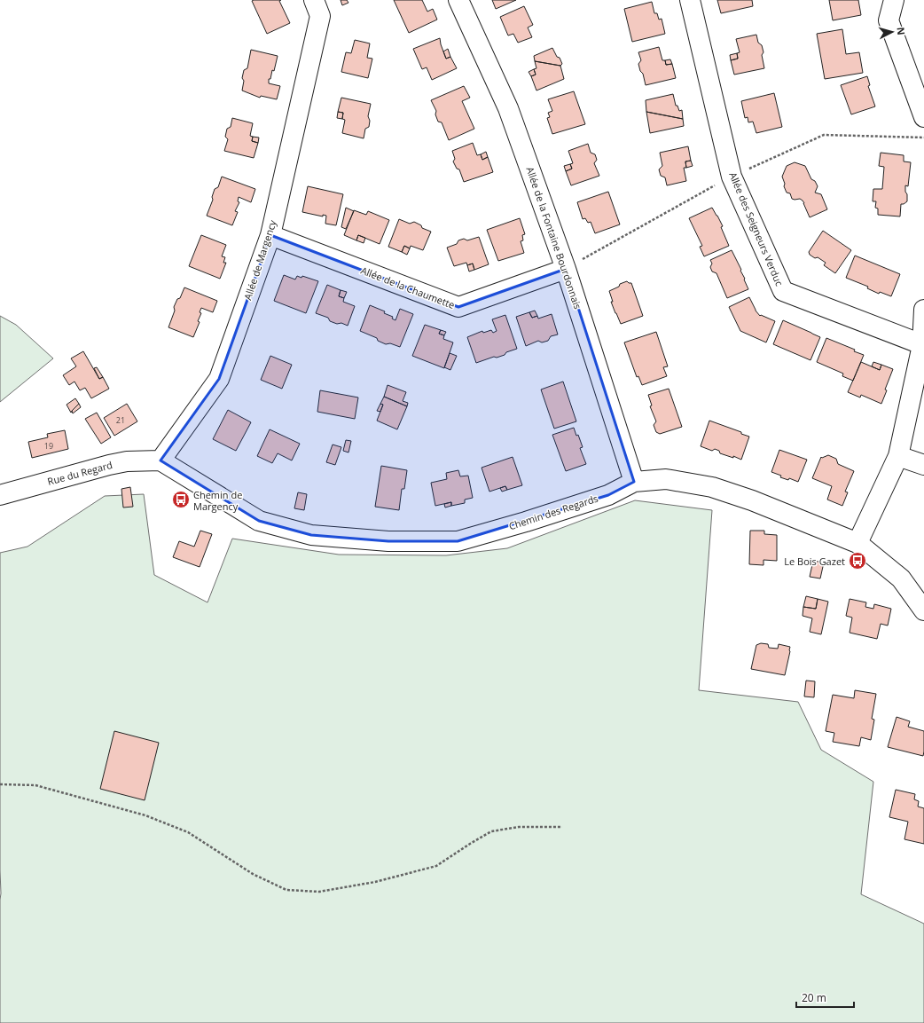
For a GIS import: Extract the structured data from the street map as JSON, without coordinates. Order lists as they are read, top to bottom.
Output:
{
  "streets": {
    "street": [
      "Allée des Seigneurs Verduc",
      "Allée de la Fontaine Bourdonnais",
      "Allée de Margency",
      "Allée de la Chaumette",
      "Rue du Regard",
      "Chemin des Regards"
    ]
  },
  "crossings": [
    ["Allée de la Fontaine Bourdonnais", "Allée de la Chaumette"],
    ["Allée de la Fontaine Bourdonnais", "Chemin des Regards"],
    ["Allée de Margency", "Allée de la Chaumette"],
    ["Allée de Margency", "Rue du Regard"],
    ["Allée de Margency", "Chemin des Regards"],
    ["Rue du Regard", "Chemin des Regards"]
  ],
  "places": {
    "bus stop": ["Chemin de Margency", "Le Bois Gazet"]
  },
  "house_numbers": ["21", "19"],
  "scale_bar": "20 m",
  "north": "right"
}
